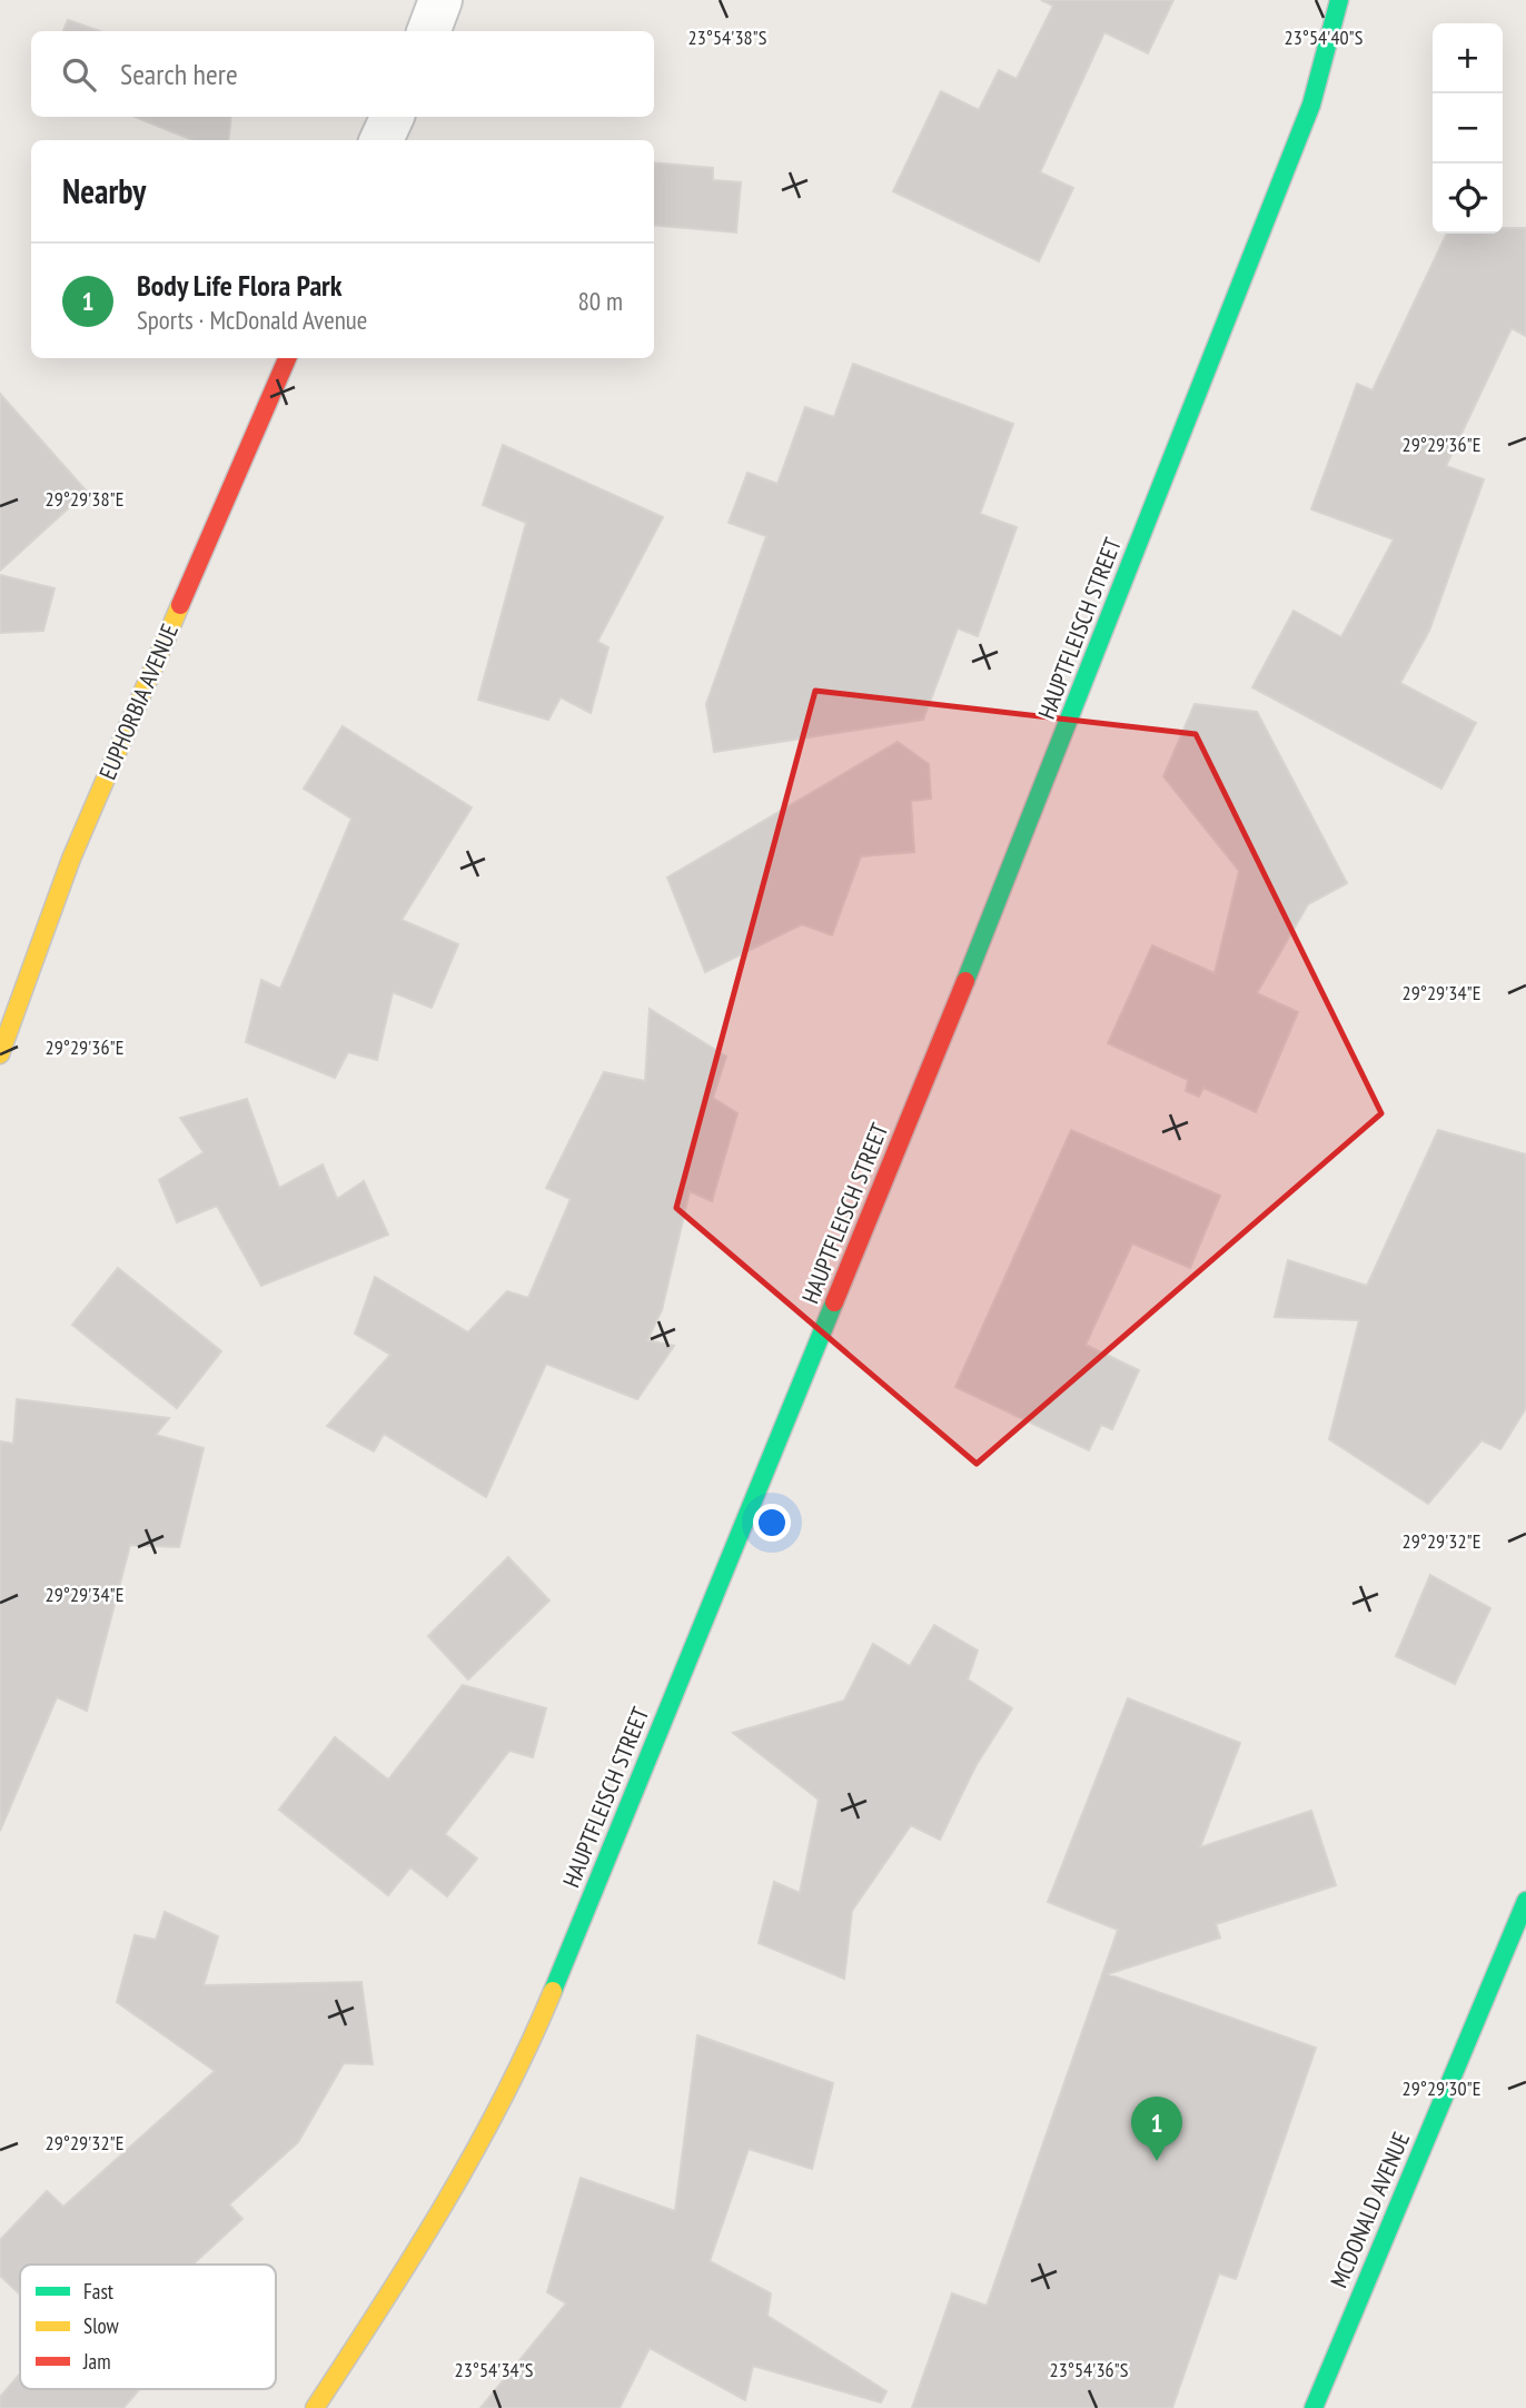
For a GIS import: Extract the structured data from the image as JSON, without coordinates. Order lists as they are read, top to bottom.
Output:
{
  "streets": {
    "street": ["HAUPTFLEISCH STREET", "EUPHORBIA AVENUE", "MCDONALD AVENUE"]
  },
  "legend": ["Fast", "Slow", "Jam"],
  "page": {
    "map_buttons": ["+", "−"],
    "search": "Search here",
    "heading": "Nearby",
    "list": [
      {
        "mark": "1",
        "name": "Body Life Flora Park",
        "note": "Sports · McDonald Avenue",
        "value": "80 m"
      }
    ],
    "pins": "1"
  },
  "coordinates": [
    "23°54'38\"S",
    "23°54'40\"S",
    "29°29'36\"E",
    "29°29'38\"E",
    "29°29'34\"E",
    "29°29'32\"E",
    "29°29'30\"E",
    "23°54'34\"S",
    "23°54'36\"S"
  ]
}
